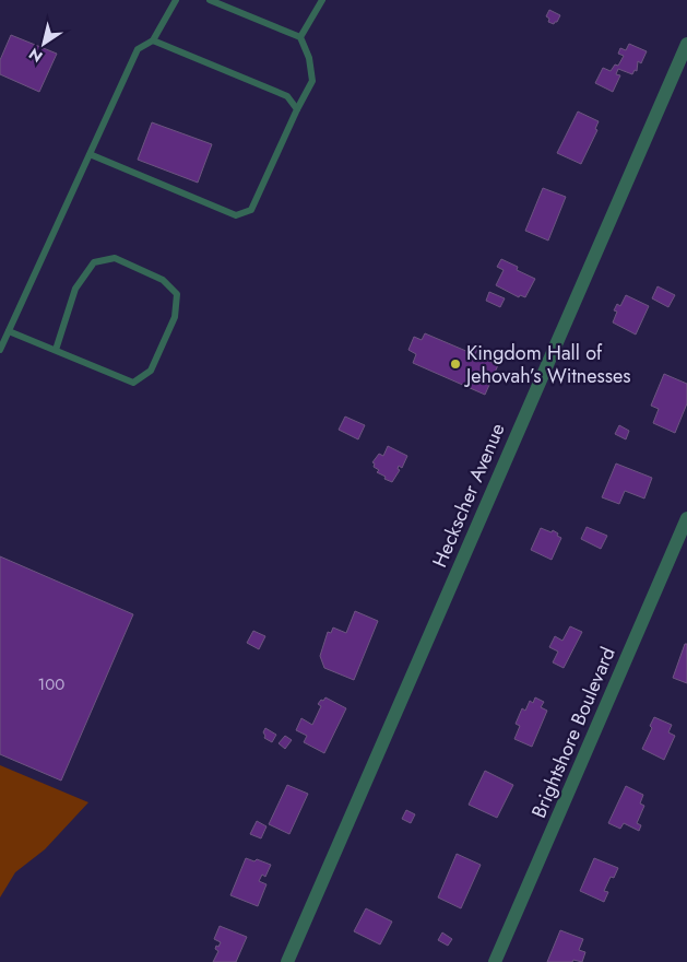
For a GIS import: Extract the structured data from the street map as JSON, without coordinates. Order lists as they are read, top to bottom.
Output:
{
  "streets": {
    "street": ["Heckscher Avenue", "Brightshore Boulevard"]
  },
  "places": ["Kingdom Hall of Jehovah’s Witnesses"],
  "house_numbers": ["100"],
  "north": "bottom left"
}
